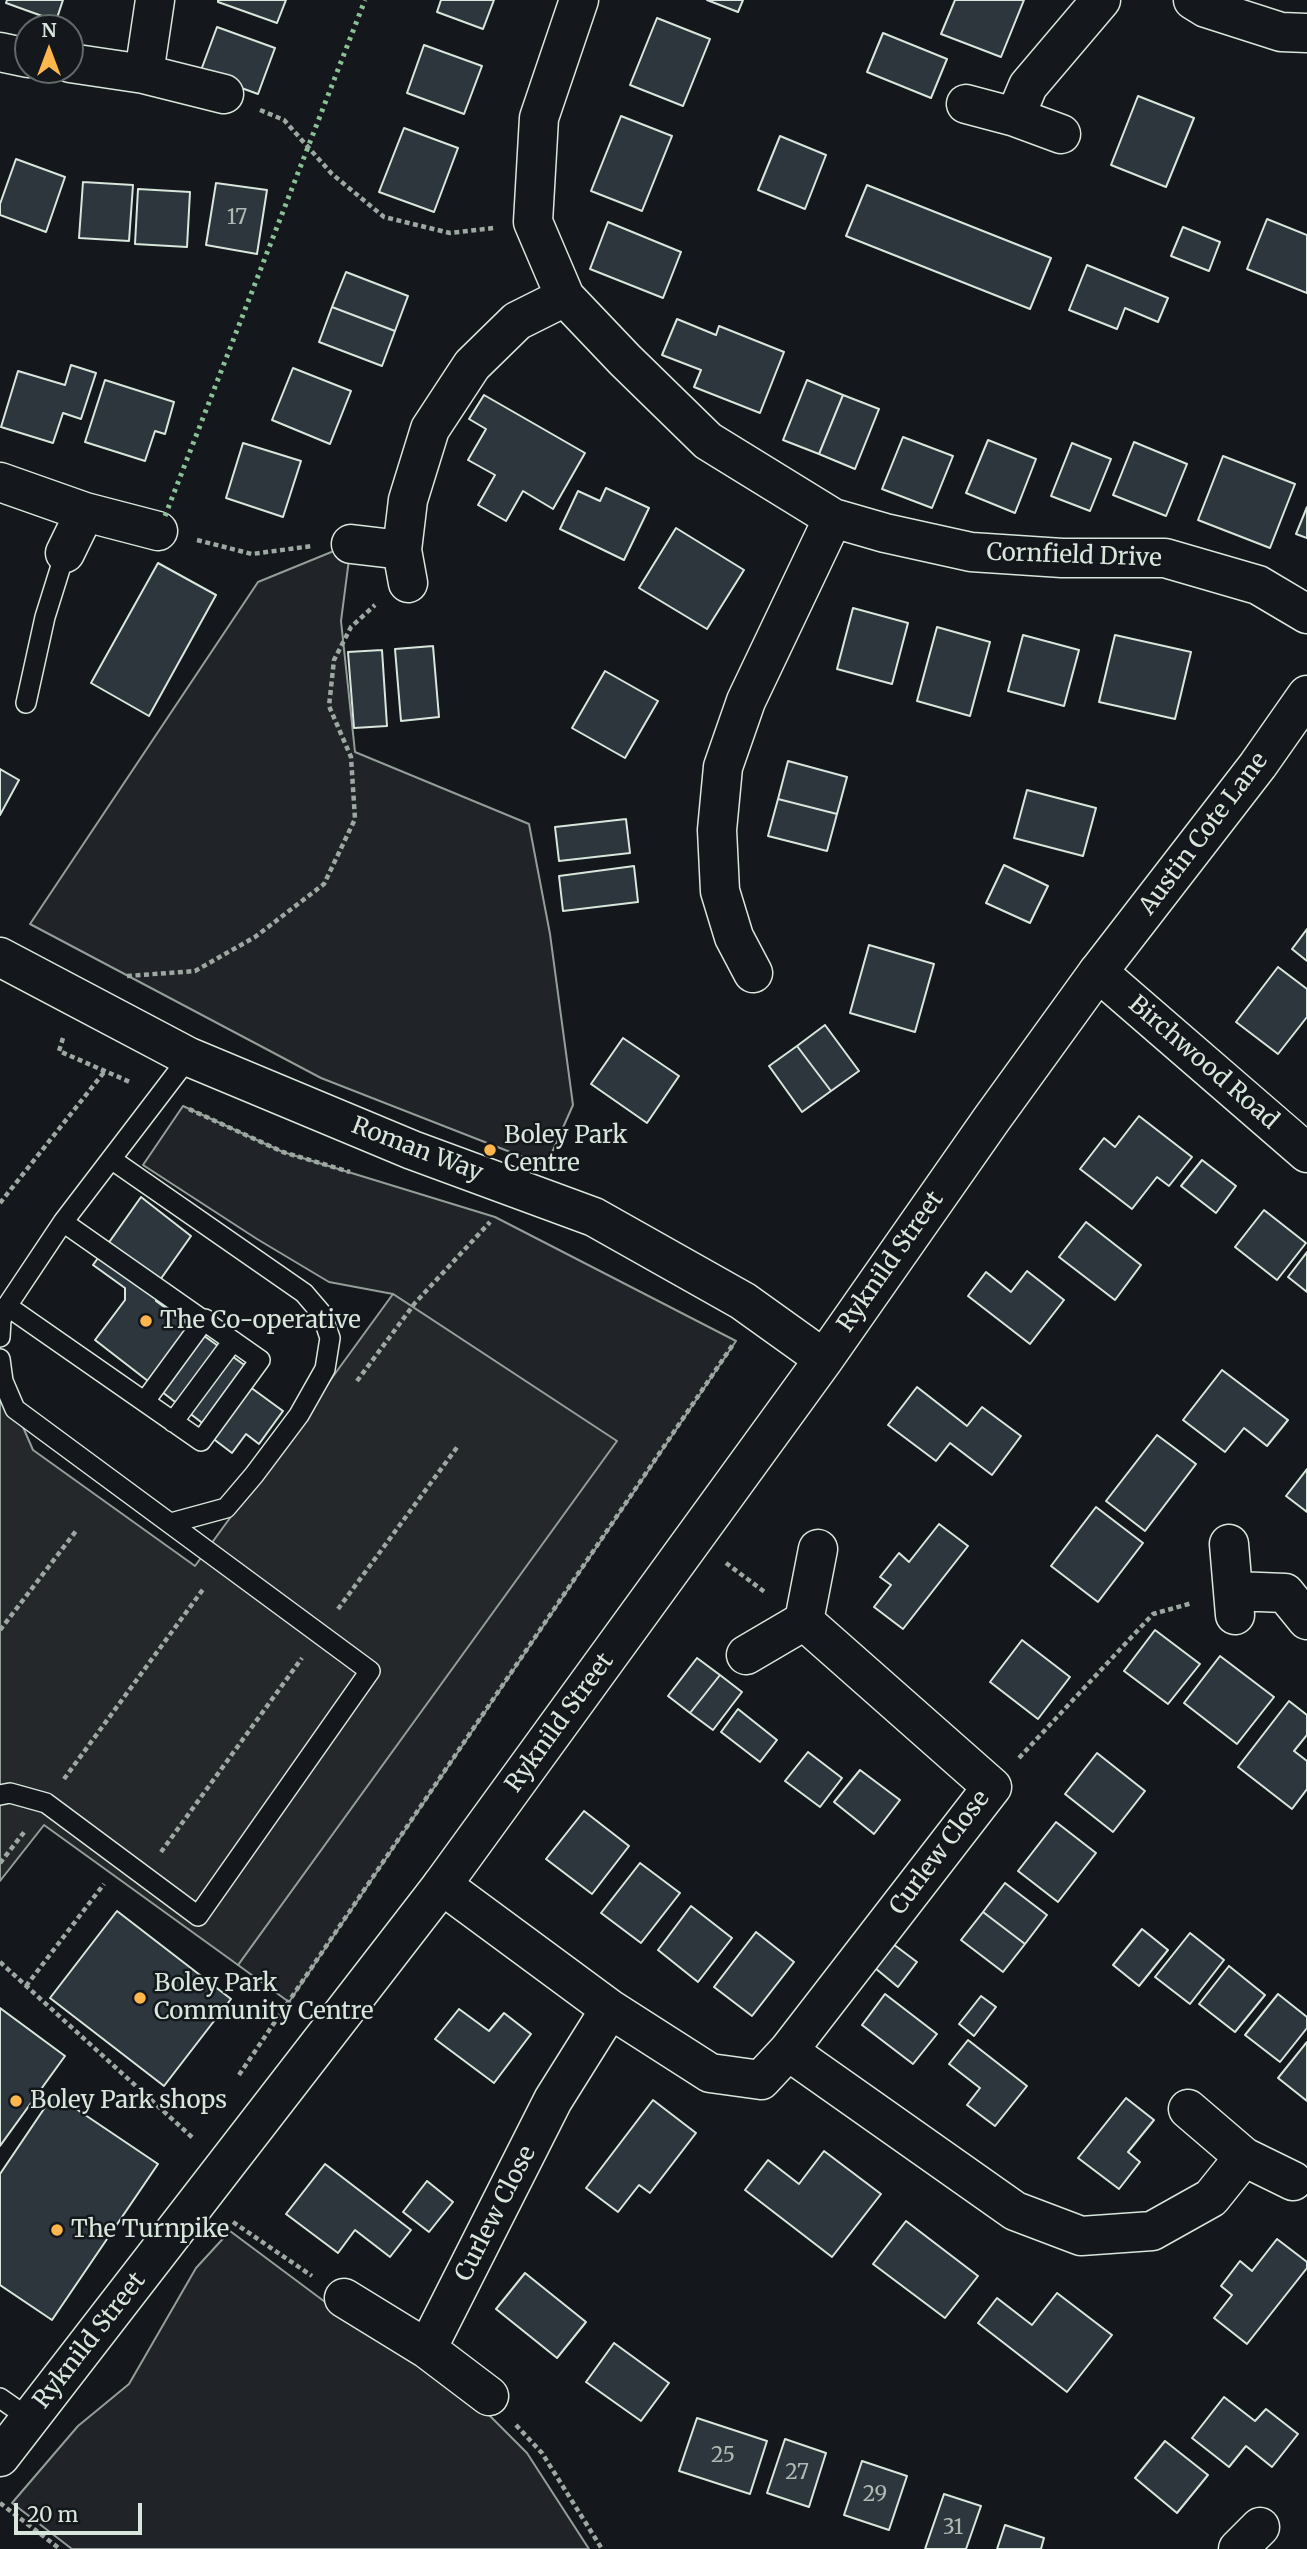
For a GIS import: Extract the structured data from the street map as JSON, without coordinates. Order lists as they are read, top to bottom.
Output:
{
  "streets": {
    "street": [
      "Cornfield Drive",
      "Austin Cote Lane",
      "Birchwood Road",
      "Roman Way",
      "Ryknild Street",
      "Curlew Close"
    ]
  },
  "crossings": [
    ["Austin Cote Lane", "Birchwood Road"],
    ["Austin Cote Lane", "Ryknild Street"],
    ["Birchwood Road", "Ryknild Street"],
    ["Roman Way", "Ryknild Street"],
    ["Ryknild Street", "Curlew Close"]
  ],
  "places": [
    "Boley Park Centre",
    "The Co-operative",
    "Boley Park Community Centre",
    "Boley Park shops",
    "The Turnpike"
  ],
  "house_numbers": [
    "17",
    "25",
    "27",
    "29",
    "31"
  ],
  "scale_bar": "20 m",
  "north": "top"
}
